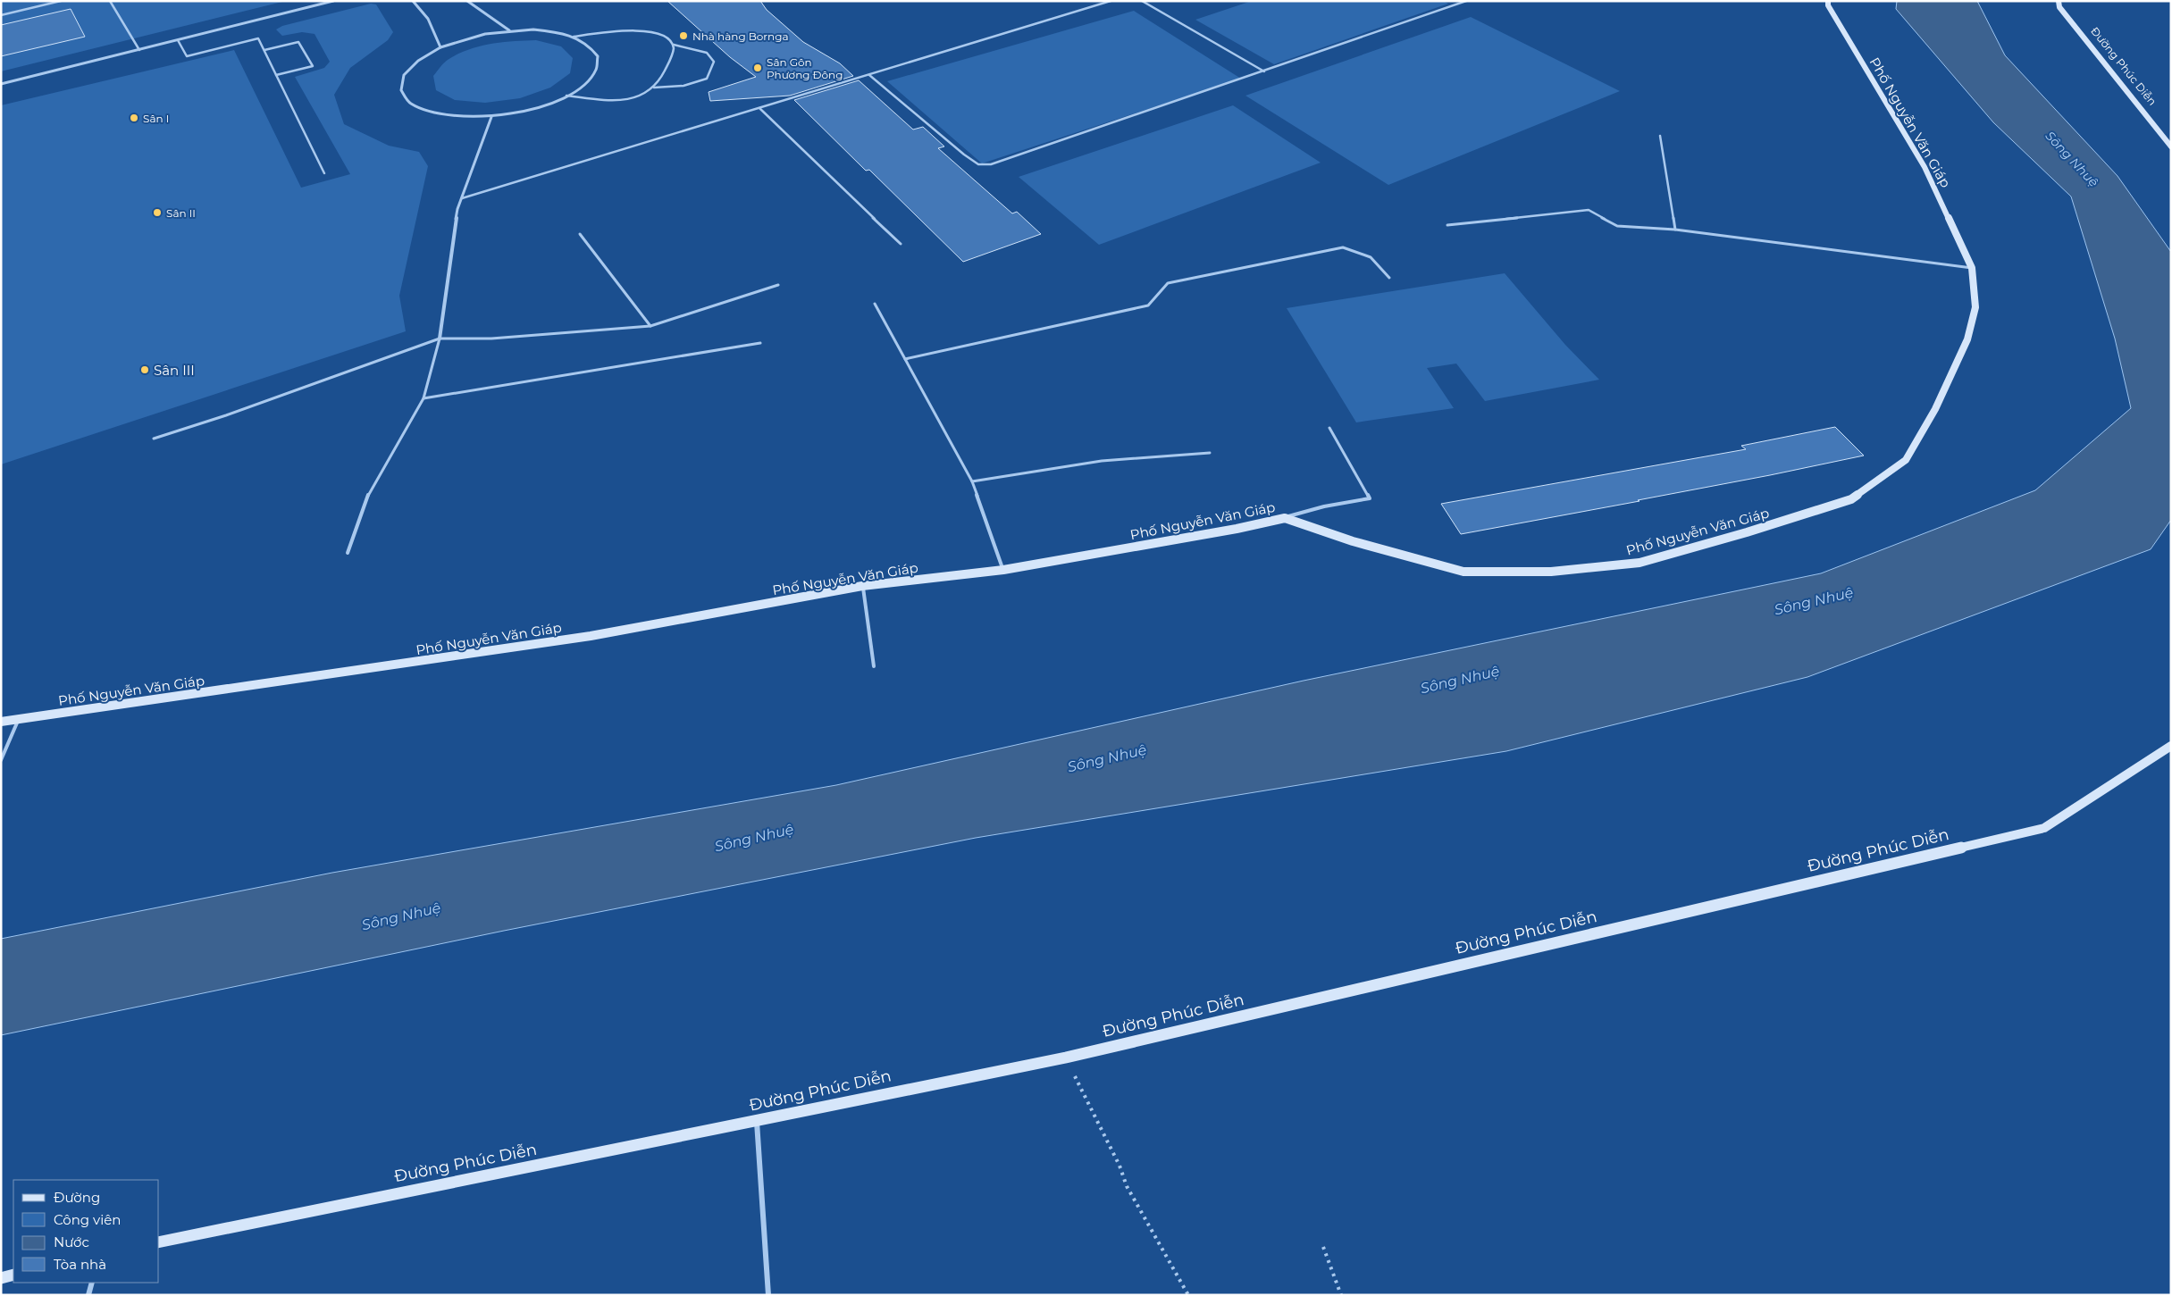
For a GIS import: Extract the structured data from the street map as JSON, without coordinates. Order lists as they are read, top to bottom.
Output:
{
  "streets": {
    "street": ["Đường Phúc Diễn", "Phố Nguyễn Văn Giáp"]
  },
  "water": ["Sông Nhuệ"],
  "places": [
    "Nhà hàng Bornga",
    "Sân Gôn Phương Đông",
    "Sân I",
    "Sân II",
    "Sân III"
  ],
  "legend": [
    "Đường",
    "Công viên",
    "Nước",
    "Tòa nhà"
  ]
}
